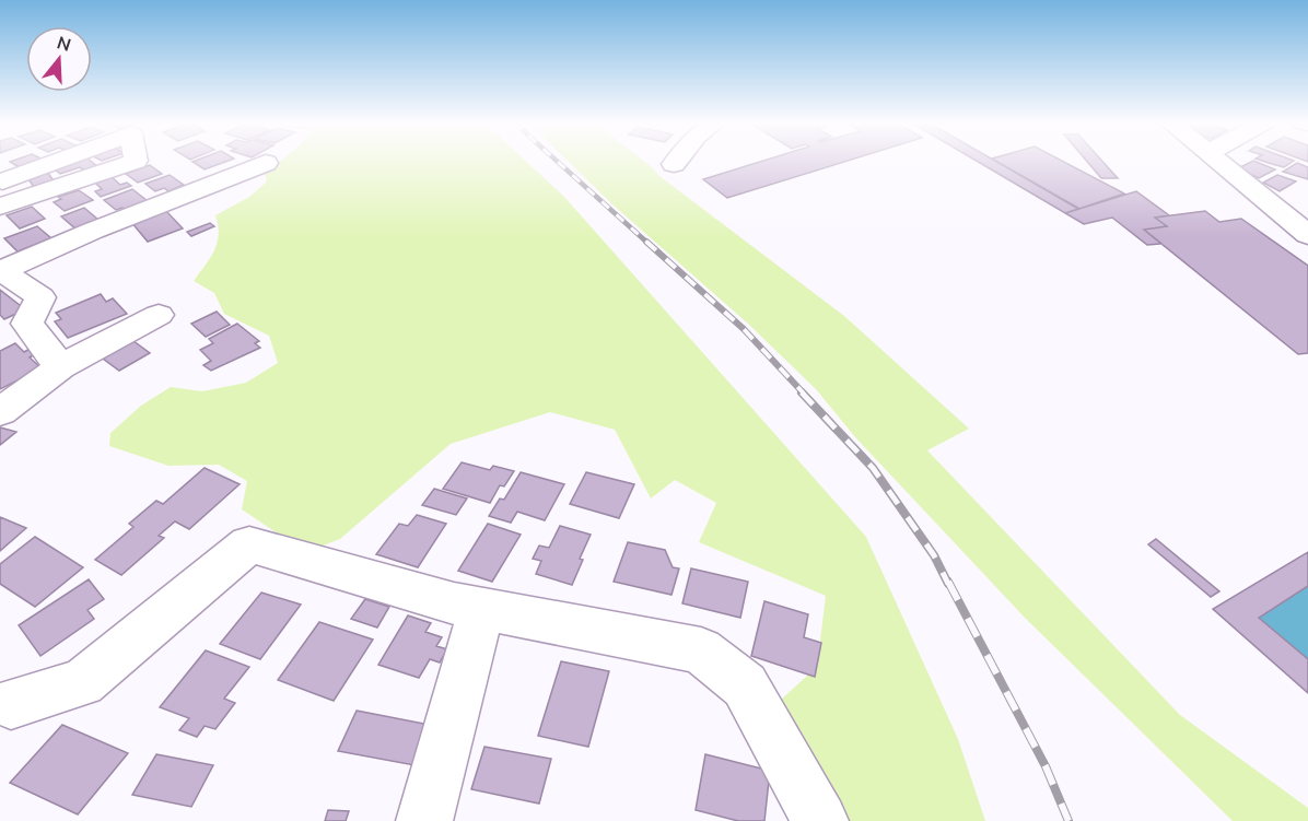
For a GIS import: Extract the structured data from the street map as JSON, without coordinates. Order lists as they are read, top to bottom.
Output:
{
  "north": "top"
}
